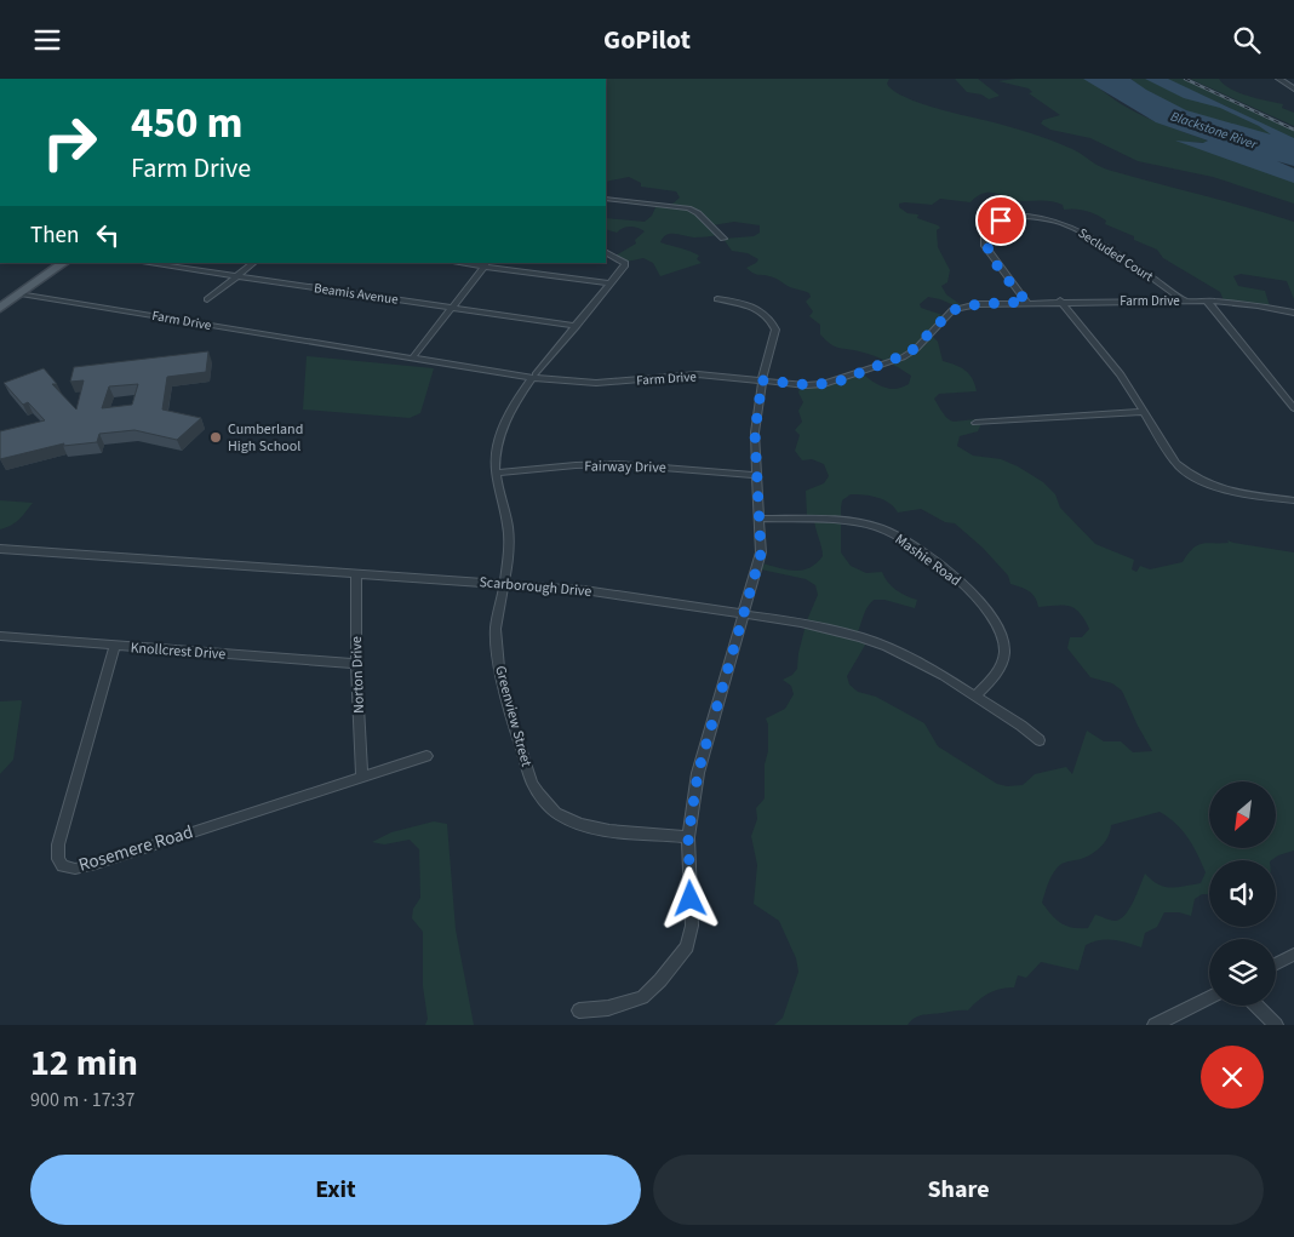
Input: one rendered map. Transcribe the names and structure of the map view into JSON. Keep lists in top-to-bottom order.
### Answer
{
  "streets": {
    "street": [
      "Secluded Court",
      "Beamis Avenue",
      "Farm Drive",
      "Fairway Drive",
      "Mashie Road",
      "Scarborough Drive",
      "Knollcrest Drive",
      "Norton Drive",
      "Greenview Street",
      "Rosemere Road"
    ]
  },
  "crossings": [
    ["Secluded Court", "Farm Drive"],
    ["Beamis Avenue", "Greenview Street"],
    ["Farm Drive", "Greenview Street"],
    ["Fairway Drive", "Greenview Street"],
    ["Mashie Road", "Scarborough Drive"],
    ["Scarborough Drive", "Norton Drive"],
    ["Scarborough Drive", "Greenview Street"],
    ["Knollcrest Drive", "Norton Drive"],
    ["Knollcrest Drive", "Rosemere Road"],
    ["Norton Drive", "Rosemere Road"]
  ],
  "water": ["Blackstone River"],
  "places": ["Cumberland High School"],
  "north": "bottom left",
  "page": {
    "header": "GoPilot",
    "turn": ["450 m", "Farm Drive"],
    "then": "Then",
    "heading": ["12 min", "900 m · 17:37"],
    "buttons": ["Exit", "Share"]
  }
}
